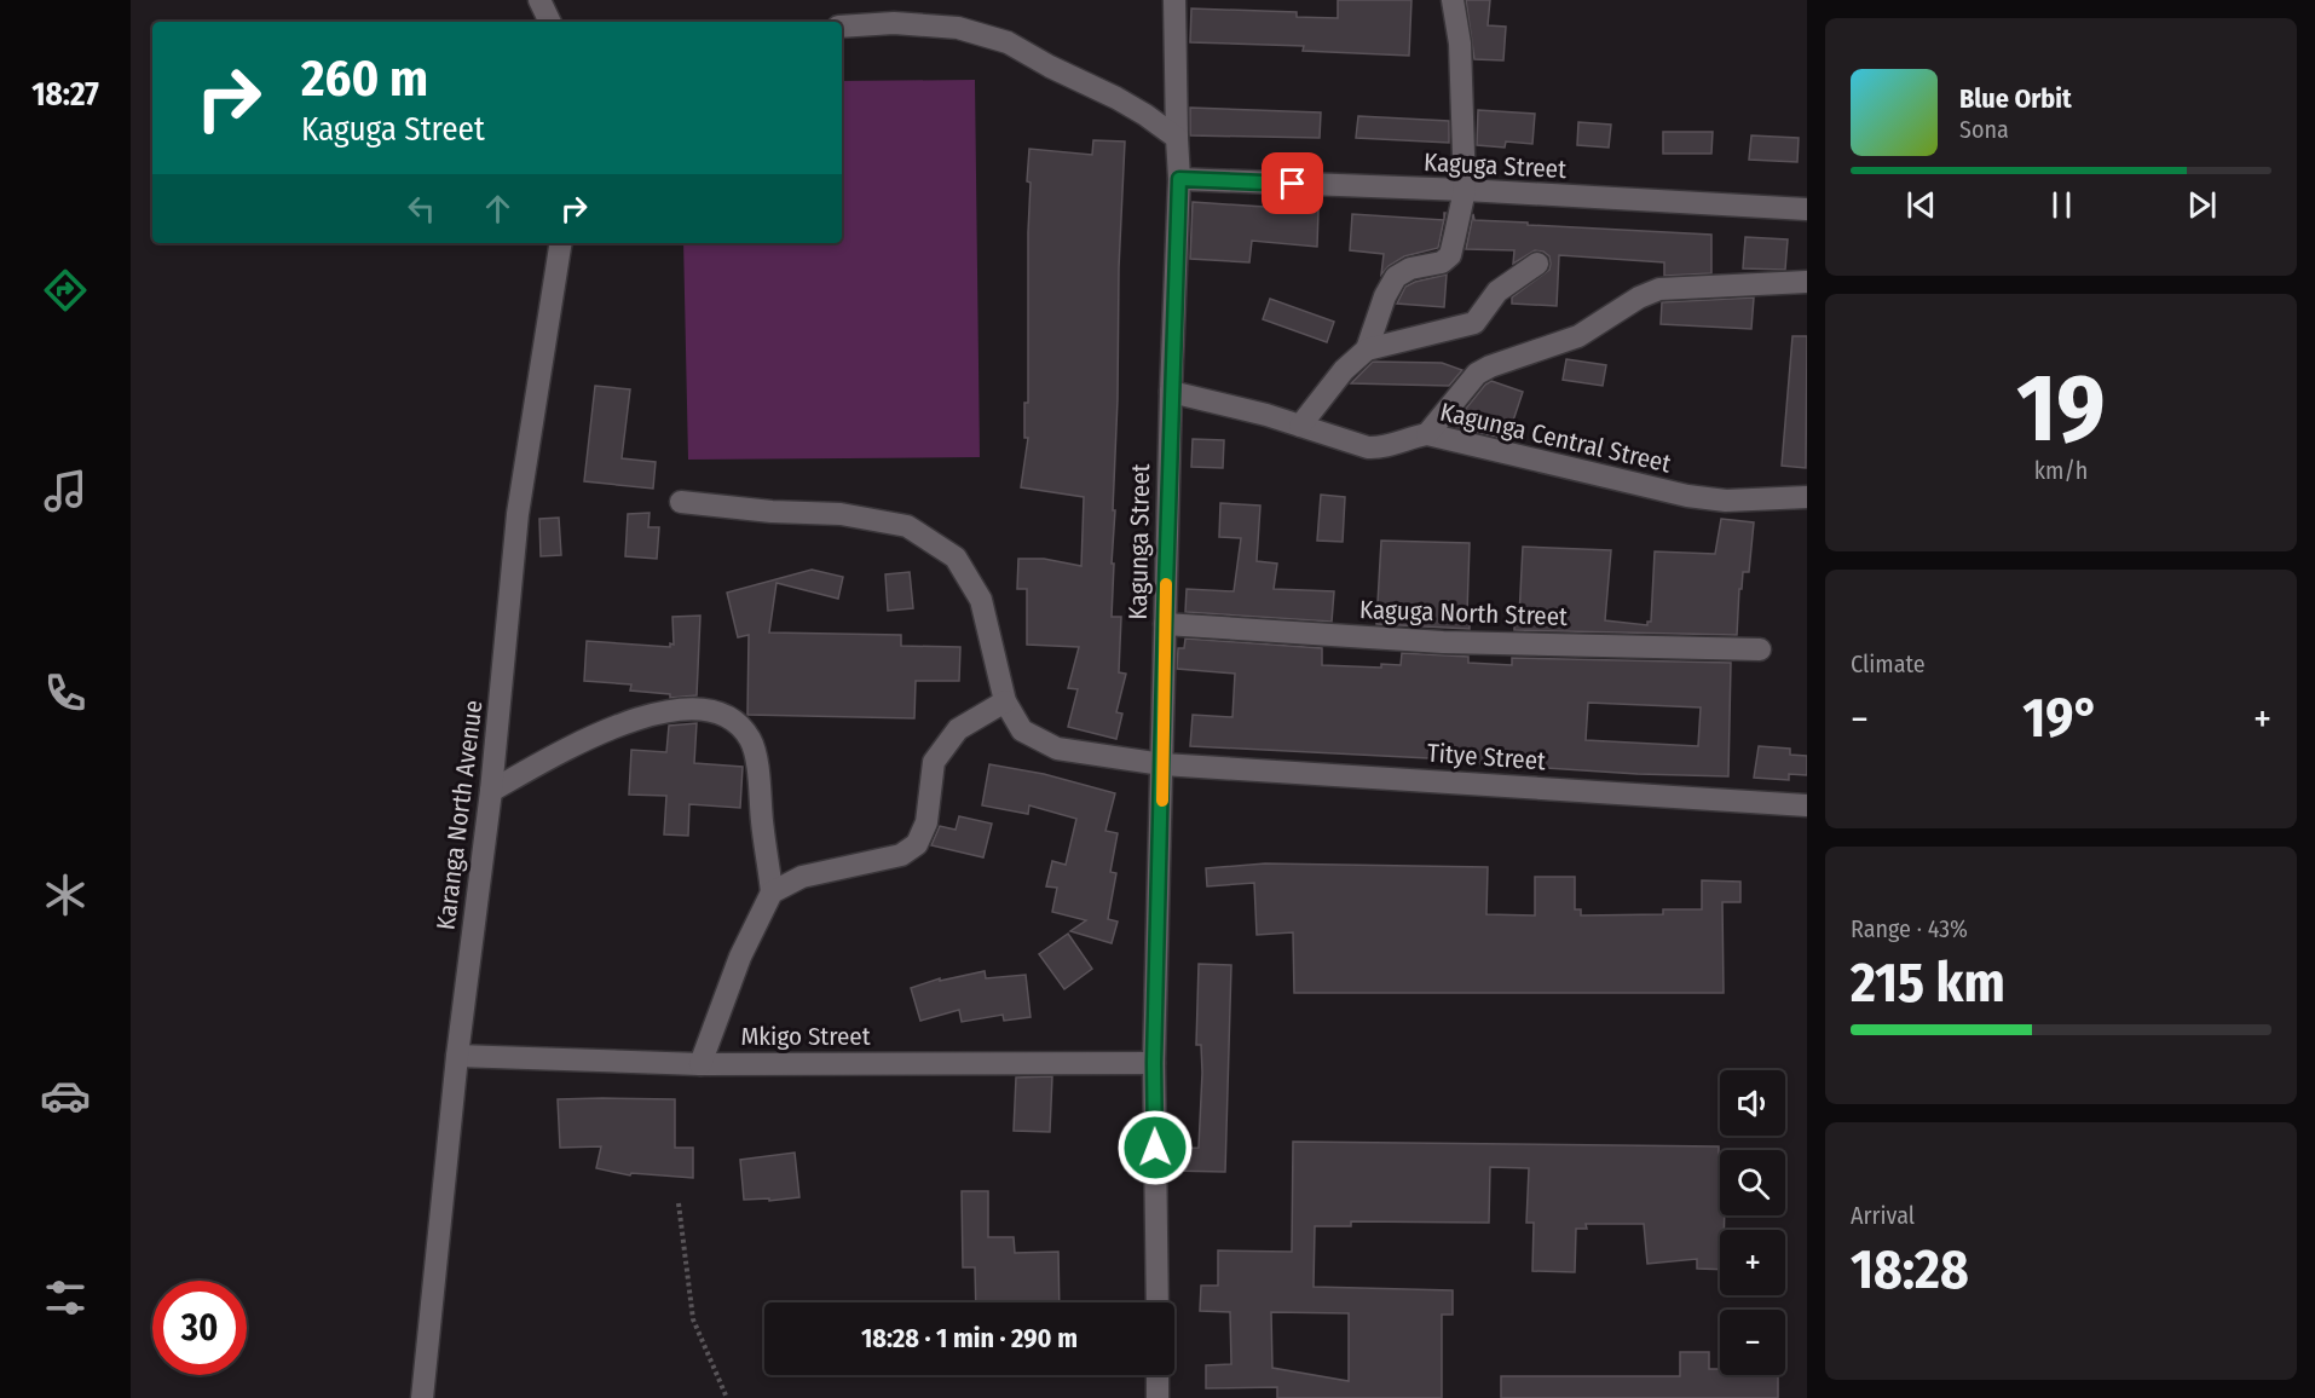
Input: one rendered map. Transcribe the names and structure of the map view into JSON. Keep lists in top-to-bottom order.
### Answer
{
  "streets": {
    "street": [
      "Kaguga Street",
      "Kagunga Central Street",
      "Kagunga Street",
      "Kaguga North Street",
      "Titye Street",
      "Karanga North Avenue",
      "Mkigo Street"
    ]
  },
  "crossings": [
    ["Kaguga Street", "Kagunga Street"],
    ["Kagunga Central Street", "Kagunga Street"],
    ["Kagunga Street", "Kaguga North Street"],
    ["Kagunga Street", "Titye Street"],
    ["Kagunga Street", "Mkigo Street"],
    ["Karanga North Avenue", "Mkigo Street"]
  ],
  "page": {
    "tabs": "18:27",
    "turn": ["260 m", "Kaguga Street"],
    "song": ["Blue Orbit", "Sona"],
    "tile": [
      ["19", "km/h"],
      "Climate",
      ["Range · 43%", "215 km"],
      ["Arrival", "18:28"]
    ],
    "heat": ["−", "19°", "+"],
    "map_buttons": ["+", "−"],
    "limit": "30",
    "trip": "18:28 · 1 min · 290 m"
  }
}
